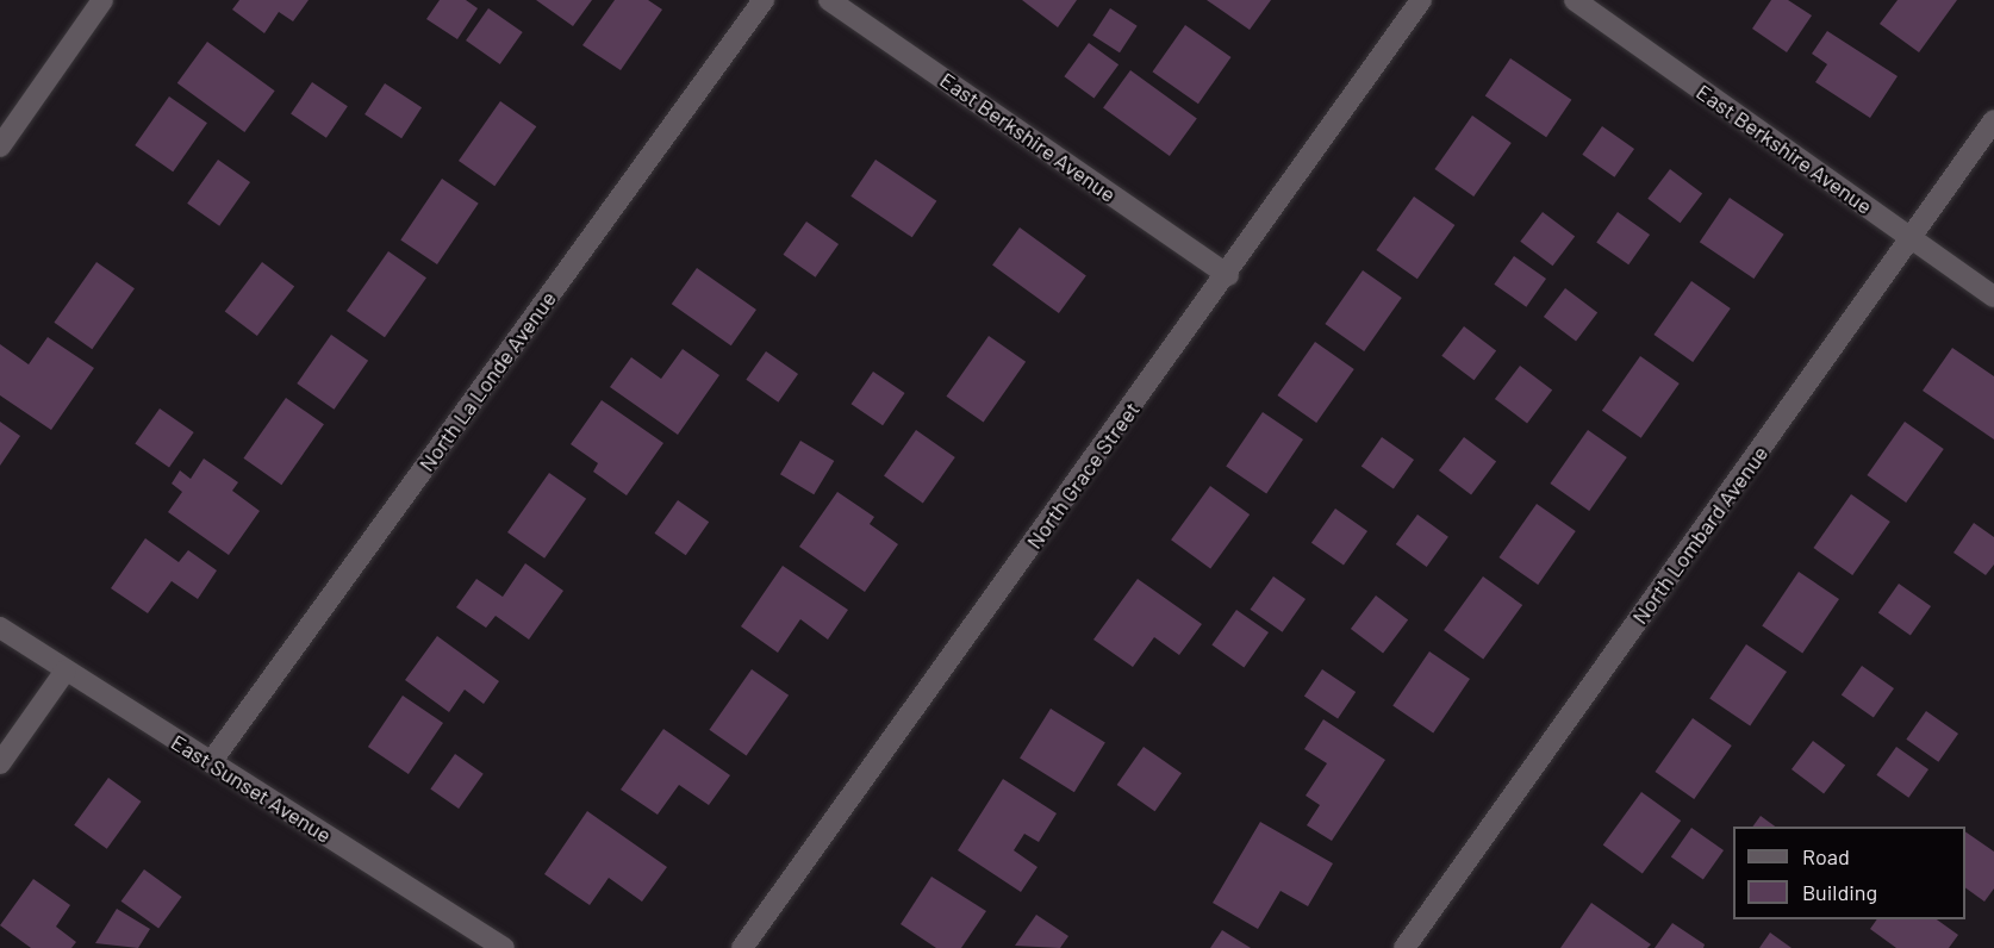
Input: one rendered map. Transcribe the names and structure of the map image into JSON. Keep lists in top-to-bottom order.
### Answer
{
  "streets": {
    "street": [
      "East Berkshire Avenue",
      "North La Londe Avenue",
      "North Grace Street",
      "North Lombard Avenue",
      "East Sunset Avenue"
    ]
  },
  "crossings": [
    ["East Berkshire Avenue", "North Grace Street"],
    ["East Berkshire Avenue", "North Lombard Avenue"],
    ["North La Londe Avenue", "East Sunset Avenue"]
  ],
  "legend": ["Road", "Building"]
}
